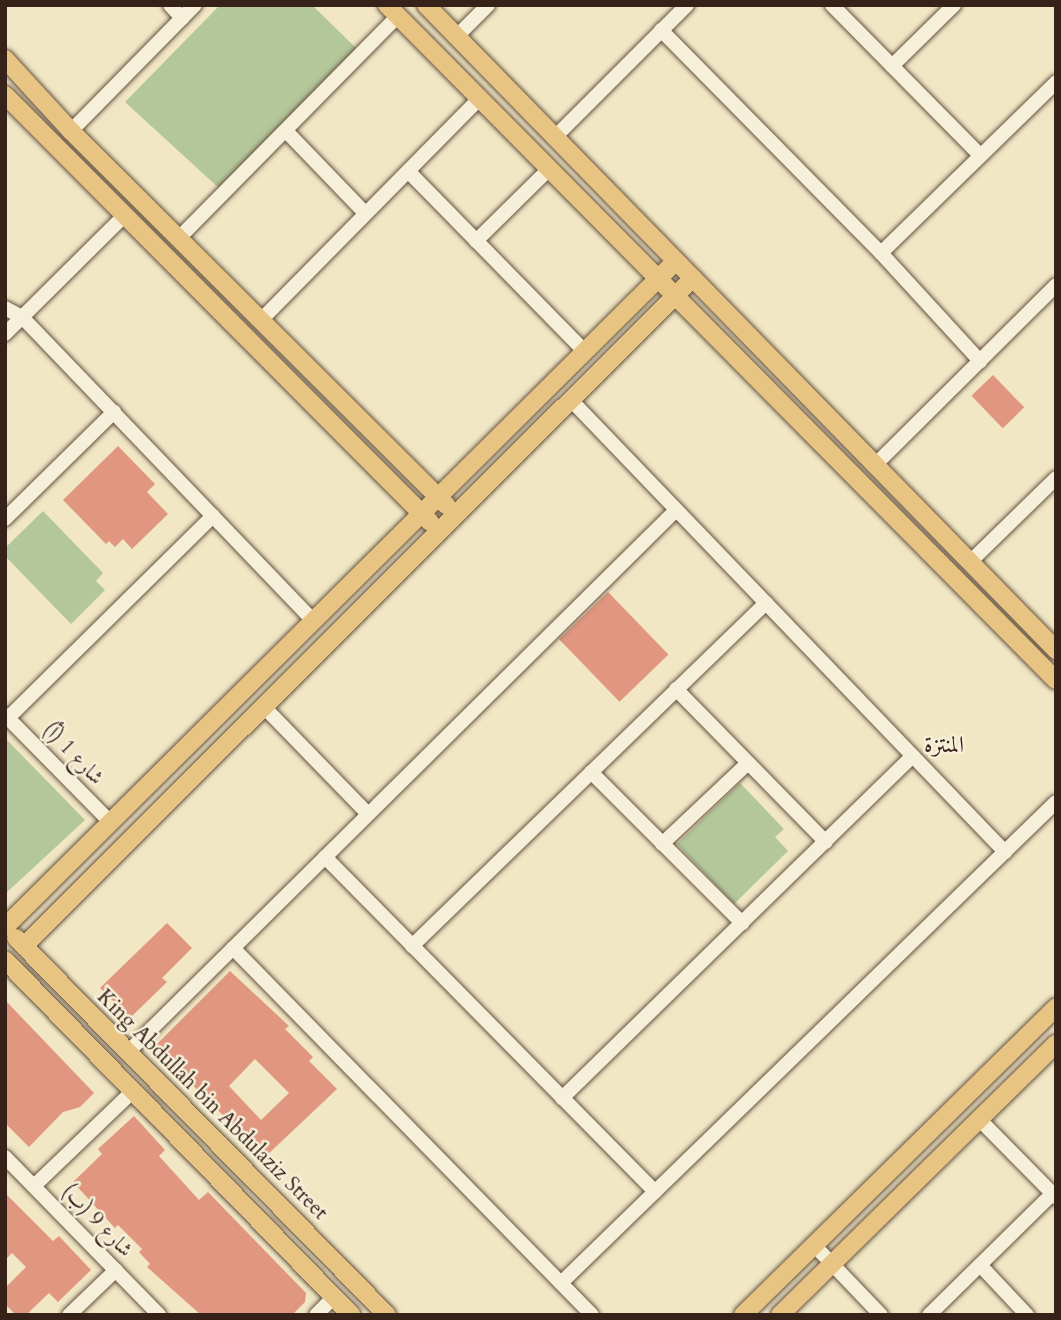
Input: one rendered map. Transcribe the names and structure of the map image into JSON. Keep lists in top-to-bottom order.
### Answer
{
  "streets": {
    "main road": ["King Abdullah bin Abdulaziz Street"],
    "street": ["شارع 1 (أ)", "شارع 9 (ب)"]
  },
  "districts": ["المنتزة"]
}
